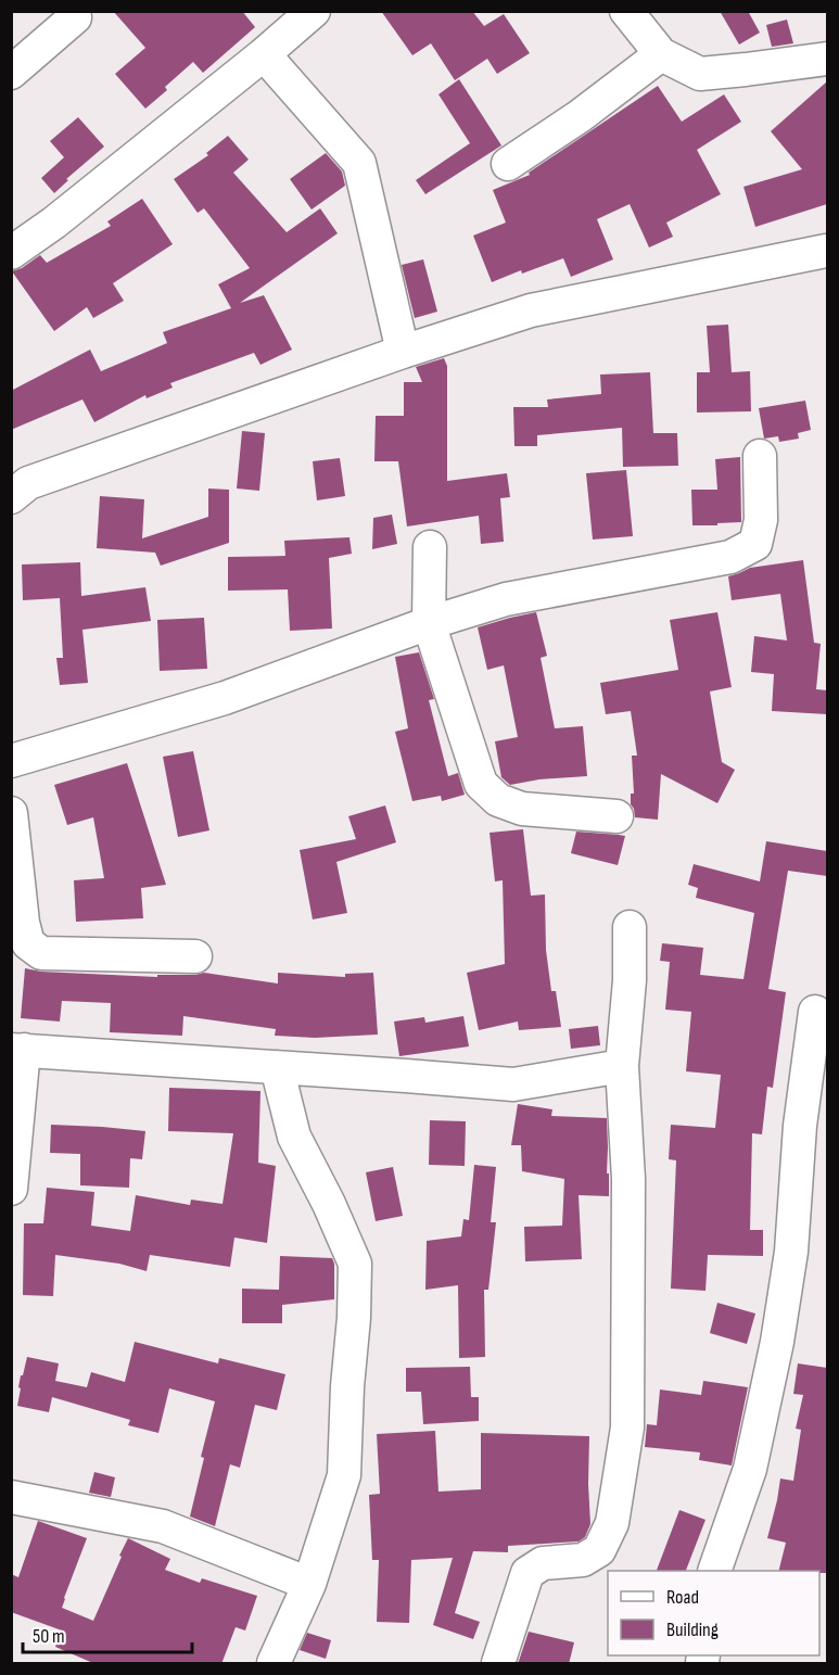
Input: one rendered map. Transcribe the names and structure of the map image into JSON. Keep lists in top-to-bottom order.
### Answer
{
  "legend": ["Road", "Building"],
  "scale_bar": "50 m"
}
